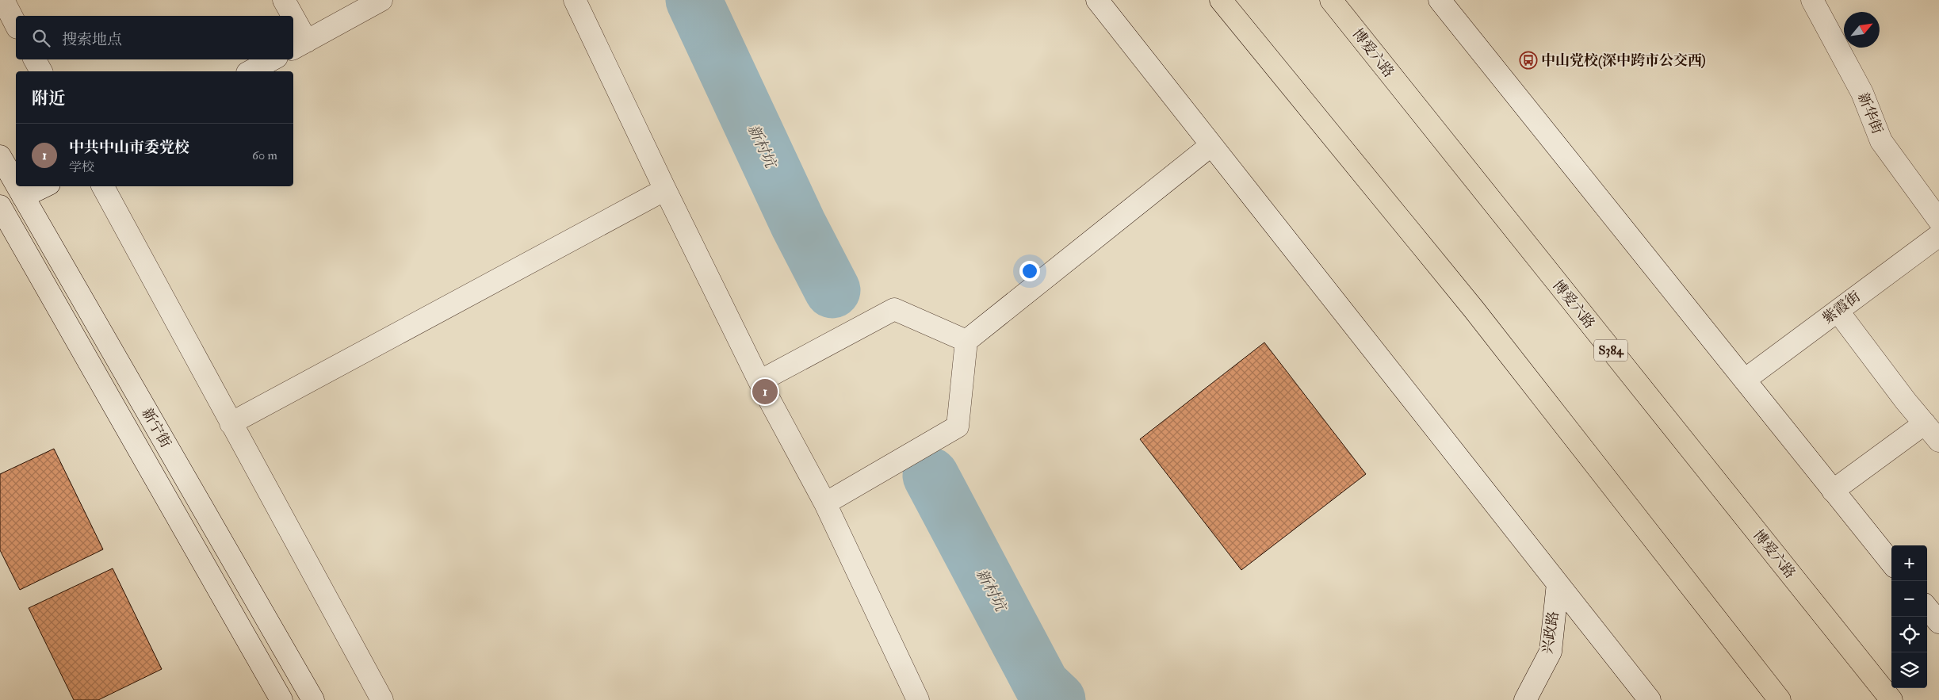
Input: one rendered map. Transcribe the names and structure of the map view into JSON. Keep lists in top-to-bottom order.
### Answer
{
  "streets": {
    "highway": ["博爱六路", "S384"],
    "street": [
      "新华街",
      "紫霞街",
      "新宁街",
      "兴政路"
    ]
  },
  "water": ["新村坑"],
  "places": {
    "bus stop": ["中山党校(深中跨市公交西)"]
  },
  "north": "top right",
  "page": {
    "search": "搜索地点",
    "heading": "附近",
    "list": [
      {
        "mark": "1",
        "name": "中共中山市委党校",
        "note": "学校",
        "value": "60 m"
      }
    ],
    "pins": "1",
    "map_buttons": ["+", "−"]
  }
}
